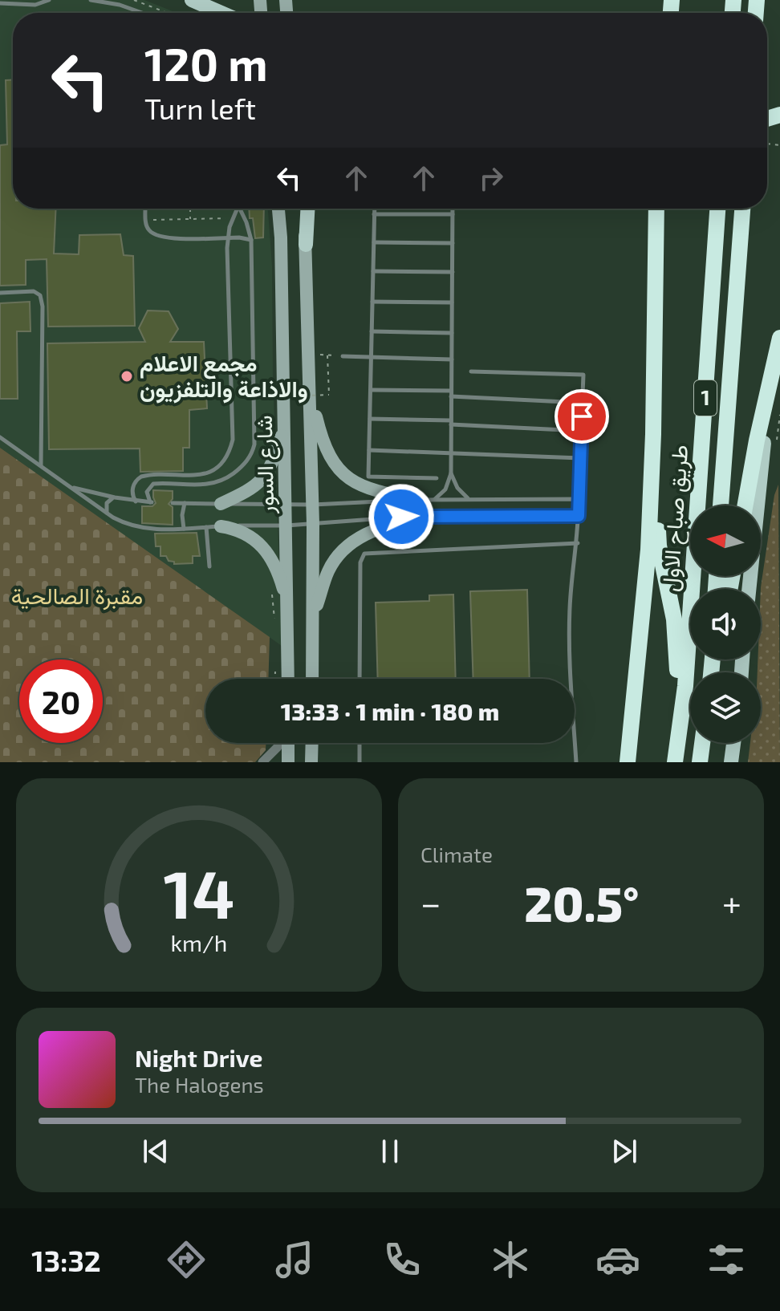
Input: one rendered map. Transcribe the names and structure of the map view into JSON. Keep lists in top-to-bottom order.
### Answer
{
  "streets": {
    "highway": ["1", "طريق صباح الاول"],
    "main road": ["شارع السور"]
  },
  "parks": ["مقبرة الصالحية"],
  "places": ["مجمع الاعلام والاذاعة والتلفزيون"],
  "north": "left",
  "page": {
    "turn": ["120 m", "Turn left"],
    "limit": "20",
    "trip": "13:33 · 1 min · 180 m",
    "tile": "Climate",
    "heat": ["−", "20.5°", "+"],
    "song": ["Night Drive", "The Halogens"],
    "tabs": "13:32",
    "gauge": ["14", "km/h"]
  }
}
